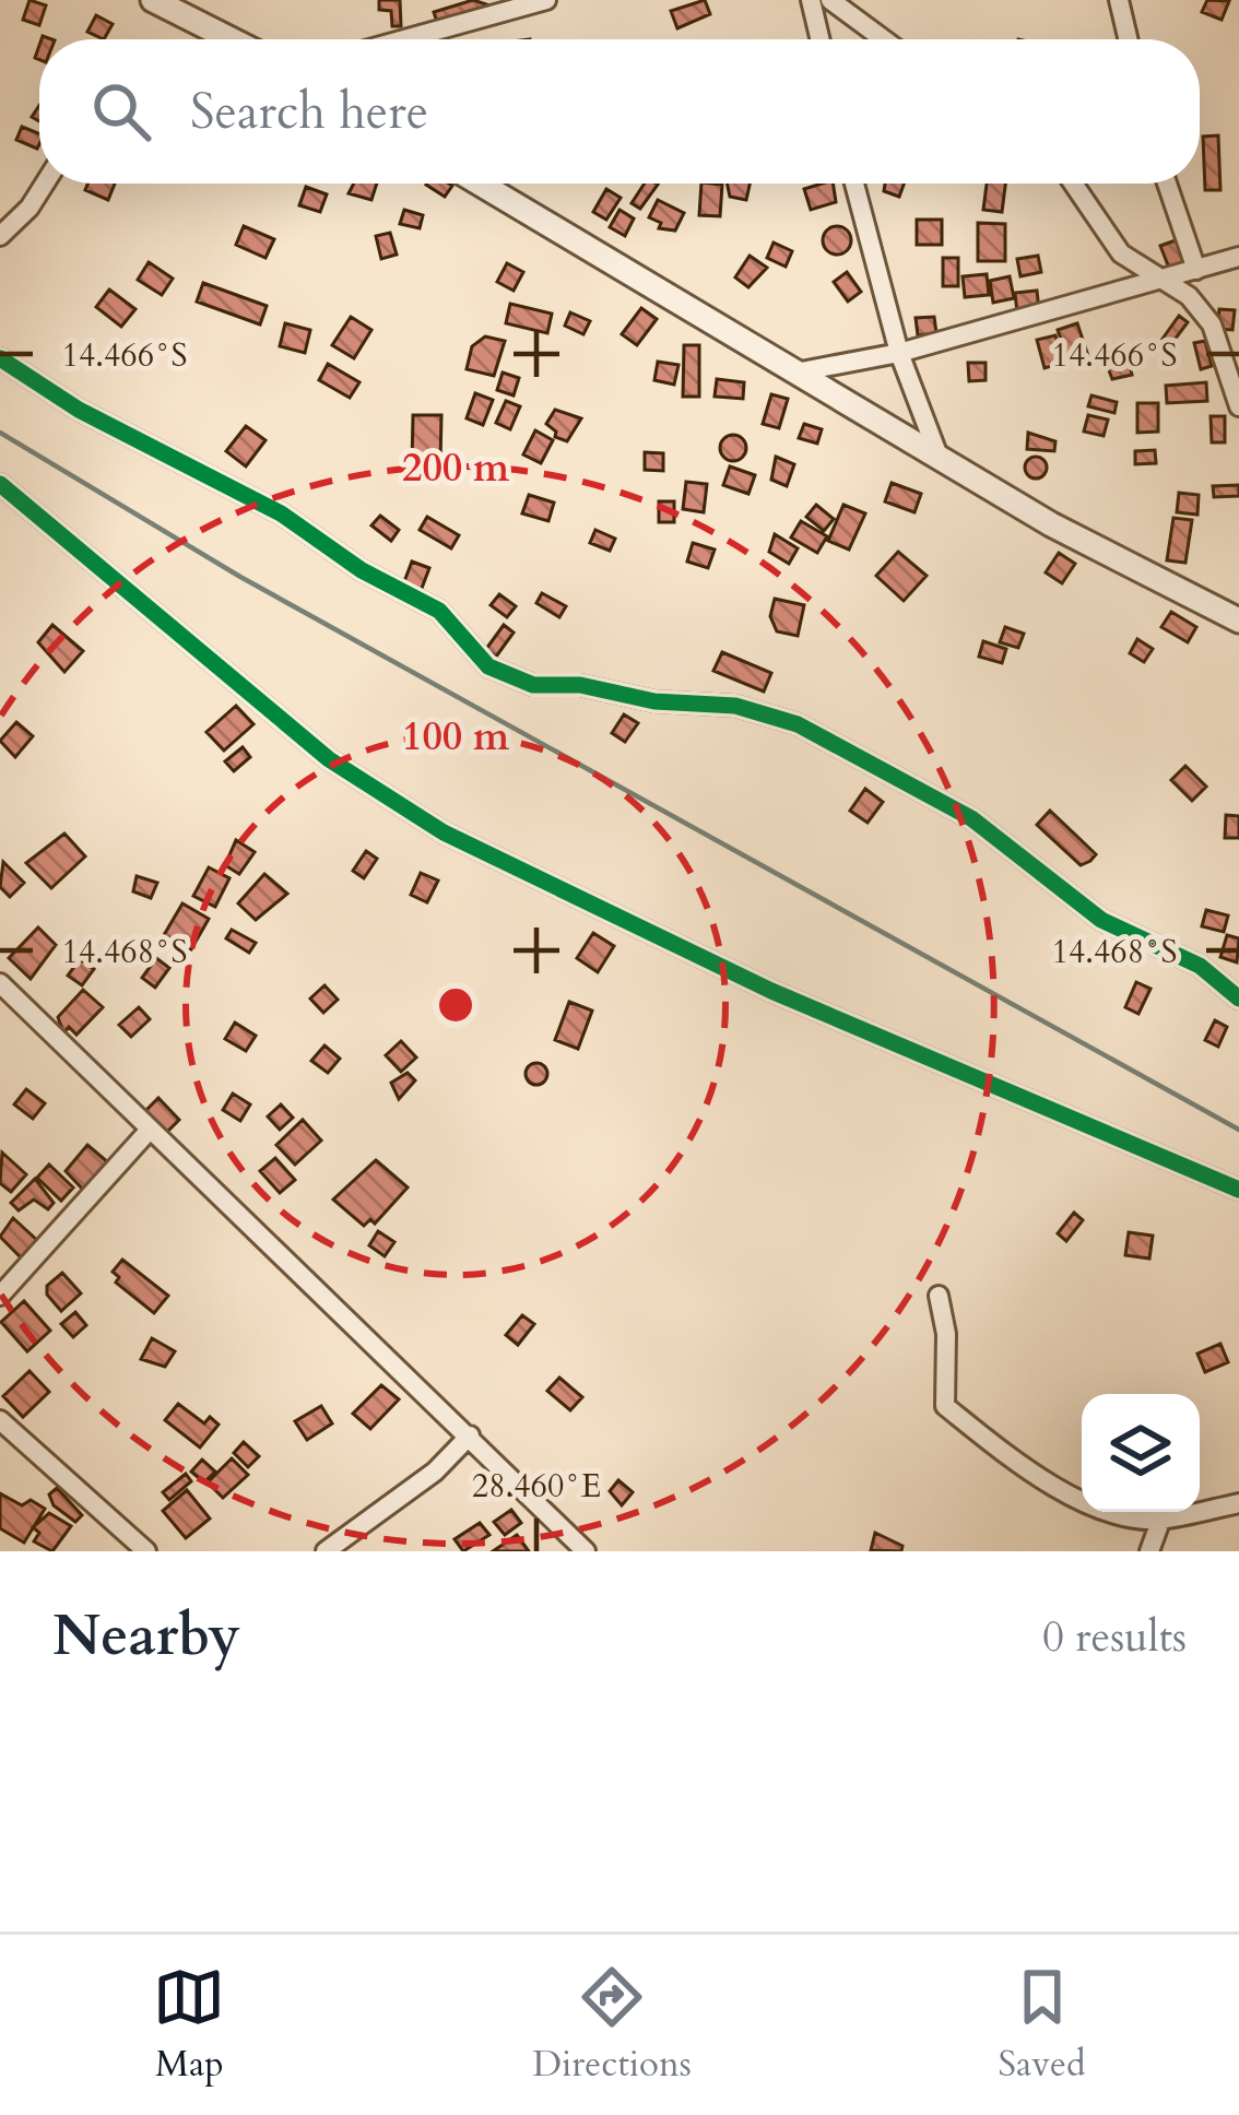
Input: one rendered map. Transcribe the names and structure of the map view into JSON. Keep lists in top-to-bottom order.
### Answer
{
  "page": {
    "search": "Search here",
    "heading": ["Nearby", "0 results"],
    "nav": ["Map", "Directions", "Saved"]
  },
  "coordinates": ["14.466°S", "14.468°S", "28.460°E"],
  "rings": ["200 m", "100 m"]
}
